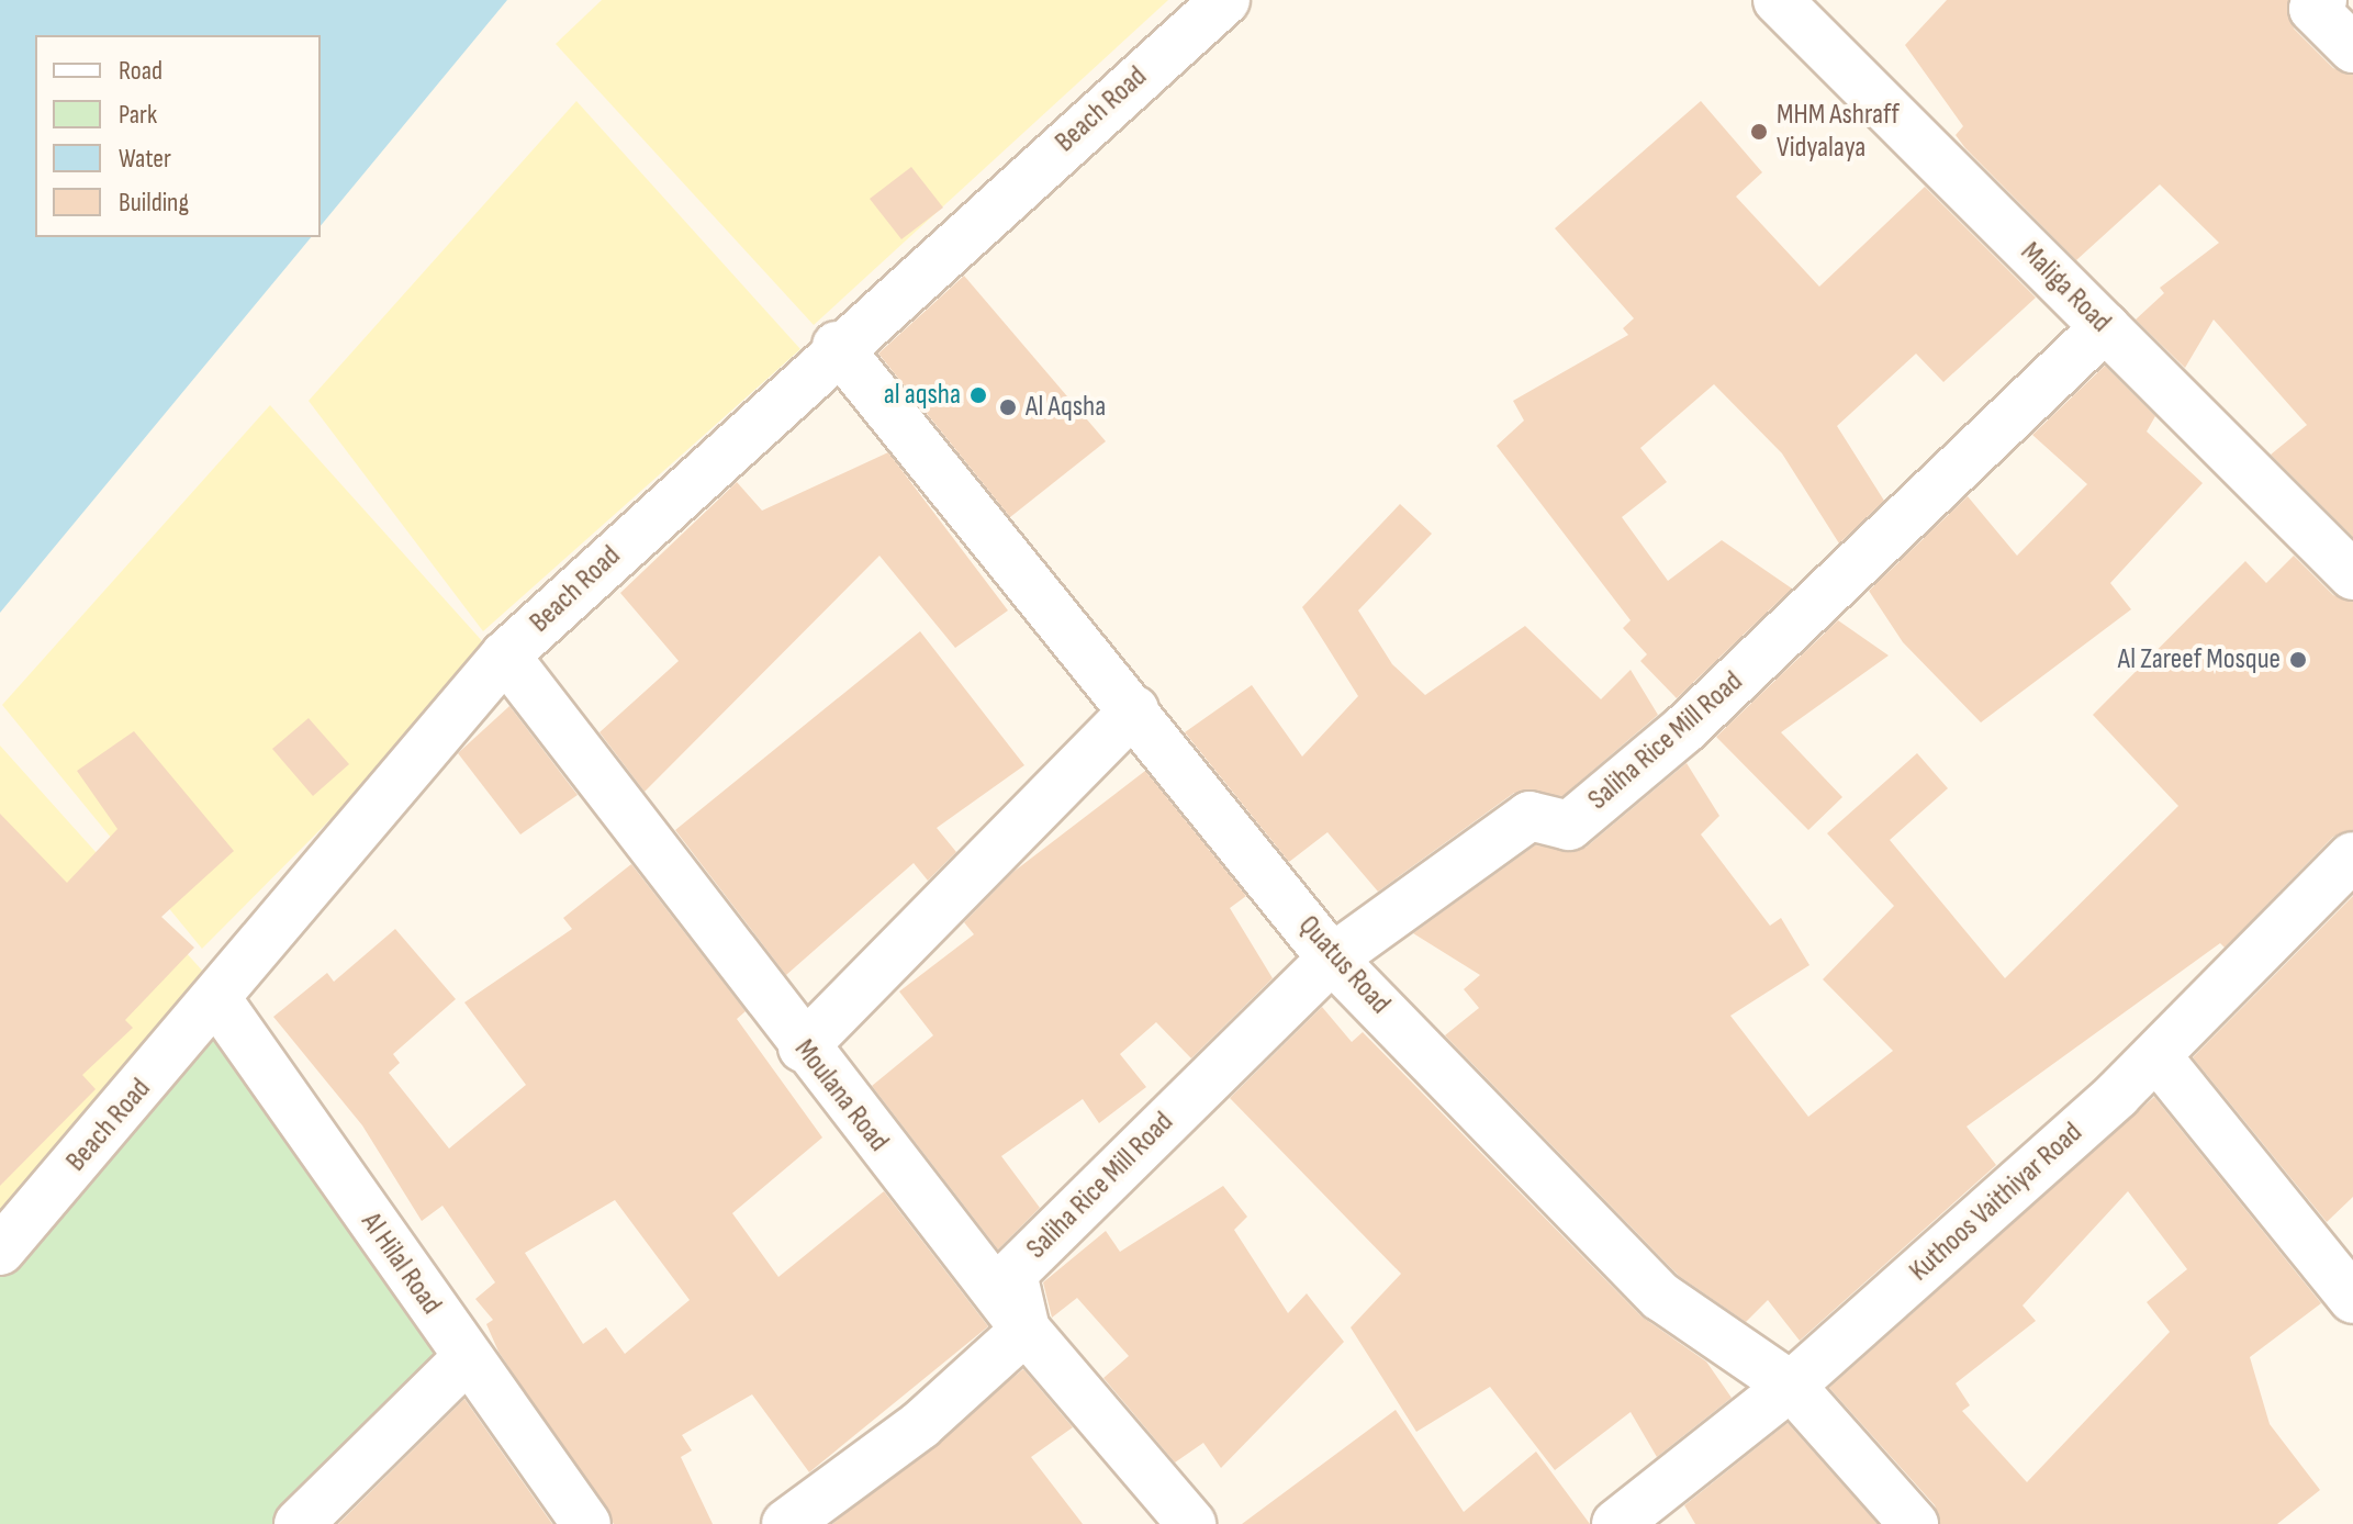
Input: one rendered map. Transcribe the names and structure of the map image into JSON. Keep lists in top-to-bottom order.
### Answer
{
  "streets": {
    "street": [
      "Beach Road",
      "Maliga Road",
      "Saliha Rice Mill Road",
      "Quatus Road",
      "Moulana Road",
      "Kuthoos Vaithiyar Road",
      "Al Hilal Road"
    ]
  },
  "crossings": [
    ["Beach Road", "Quatus Road"],
    ["Beach Road", "Moulana Road"],
    ["Beach Road", "Al Hilal Road"],
    ["Maliga Road", "Saliha Rice Mill Road"],
    ["Saliha Rice Mill Road", "Quatus Road"],
    ["Saliha Rice Mill Road", "Moulana Road"],
    ["Quatus Road", "Kuthoos Vaithiyar Road"]
  ],
  "places": [
    "MHM Ashraff Vidyalaya",
    "al aqsha",
    "Al Aqsha",
    "Al Zareef Mosque"
  ],
  "legend": [
    "Road",
    "Park",
    "Water",
    "Building"
  ]
}
